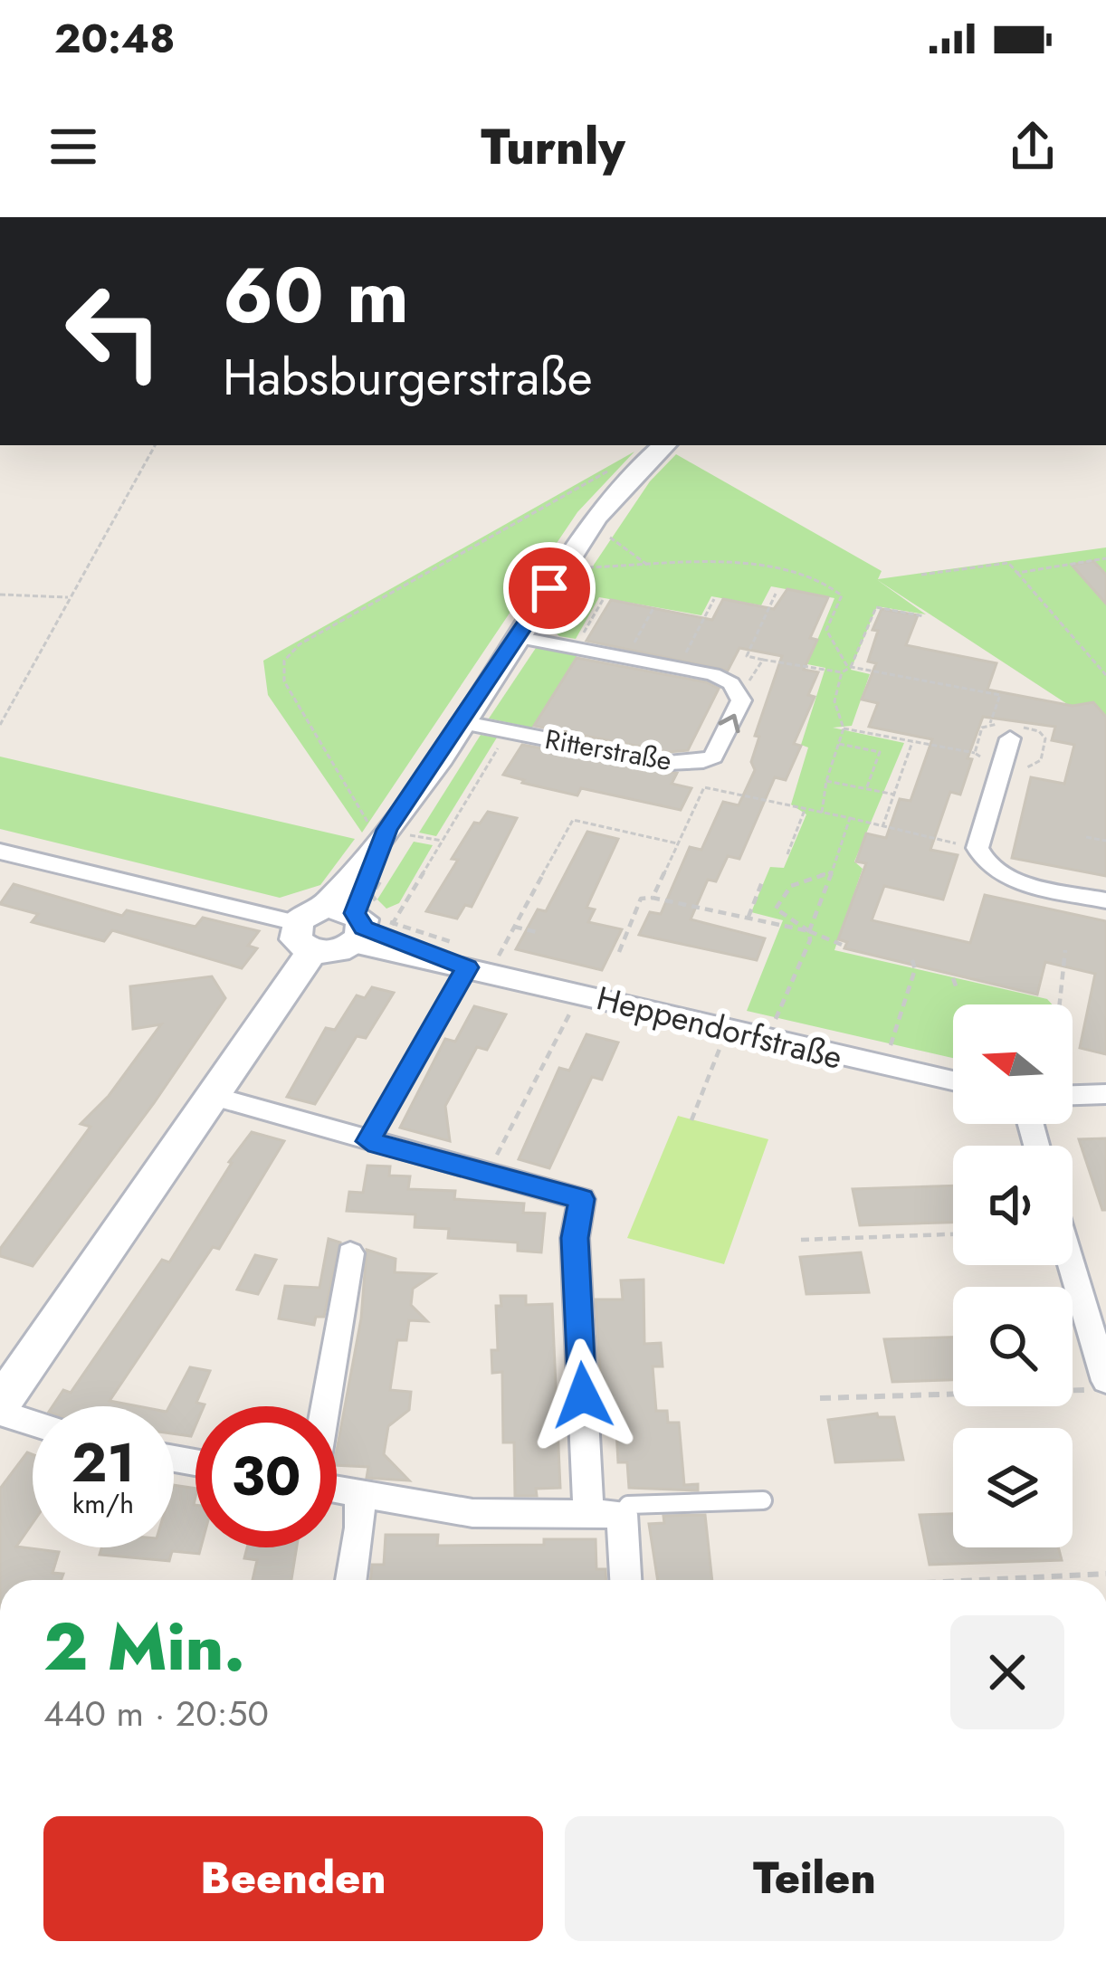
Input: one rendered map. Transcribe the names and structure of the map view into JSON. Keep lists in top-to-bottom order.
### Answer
{
  "streets": {
    "street": ["Ritterstraße", "Heppendorfstraße"]
  },
  "north": "left",
  "page": {
    "status": "20:48",
    "header": "Turnly",
    "turn": ["60 m", "Habsburgerstraße"],
    "speed": "21 km/h",
    "limit": "30",
    "heading": ["2 Min.", "440 m · 20:50"],
    "buttons": ["Beenden", "Teilen"]
  }
}
